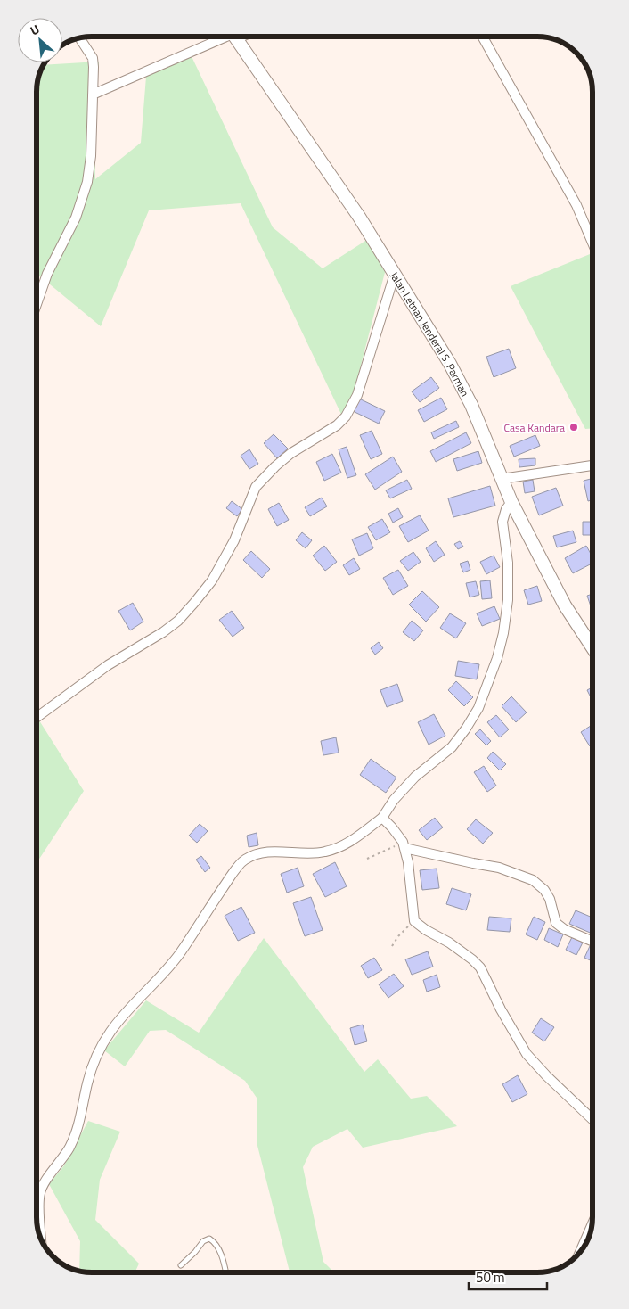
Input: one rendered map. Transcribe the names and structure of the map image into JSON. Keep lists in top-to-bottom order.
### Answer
{
  "streets": {
    "street": ["Jalan Letnan Jenderal S. Parman"]
  },
  "places": ["Casa Kandara"],
  "scale_bar": "50 m",
  "north": "top left"
}
